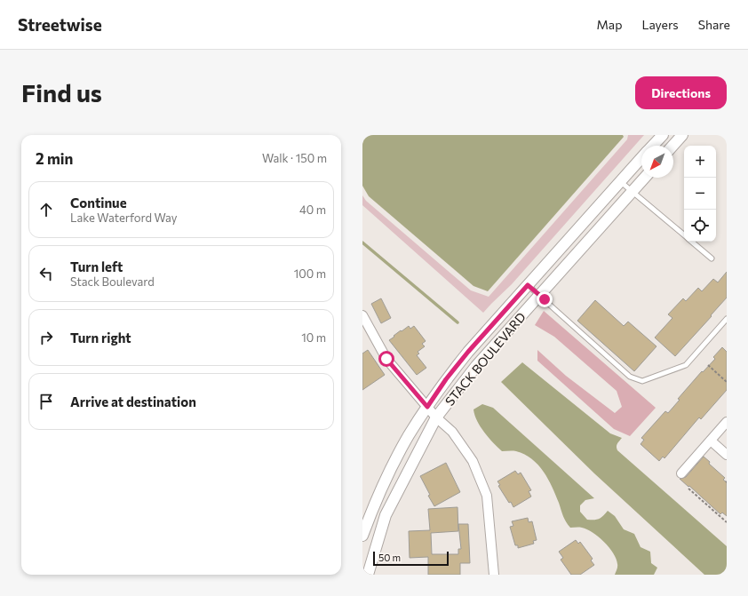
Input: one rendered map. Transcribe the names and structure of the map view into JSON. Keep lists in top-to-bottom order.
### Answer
{
  "streets": {
    "street": ["STACK BOULEVARD"]
  },
  "scale_bar": "50 m",
  "north": "bottom left",
  "page": {
    "header": "Streetwise",
    "nav": ["Map", "Layers", "Share"],
    "buttons": "Directions",
    "title": "Find us",
    "heading": ["2 min", "Walk · 150 m"],
    "map_buttons": ["+", "−"],
    "list": [
      ["Continue", "Lake Waterford Way", "40 m"],
      ["Turn left", "Stack Boulevard", "100 m"],
      ["Turn right", "10 m"],
      "Arrive at destination"
    ],
    "scale": "50 m"
  }
}
